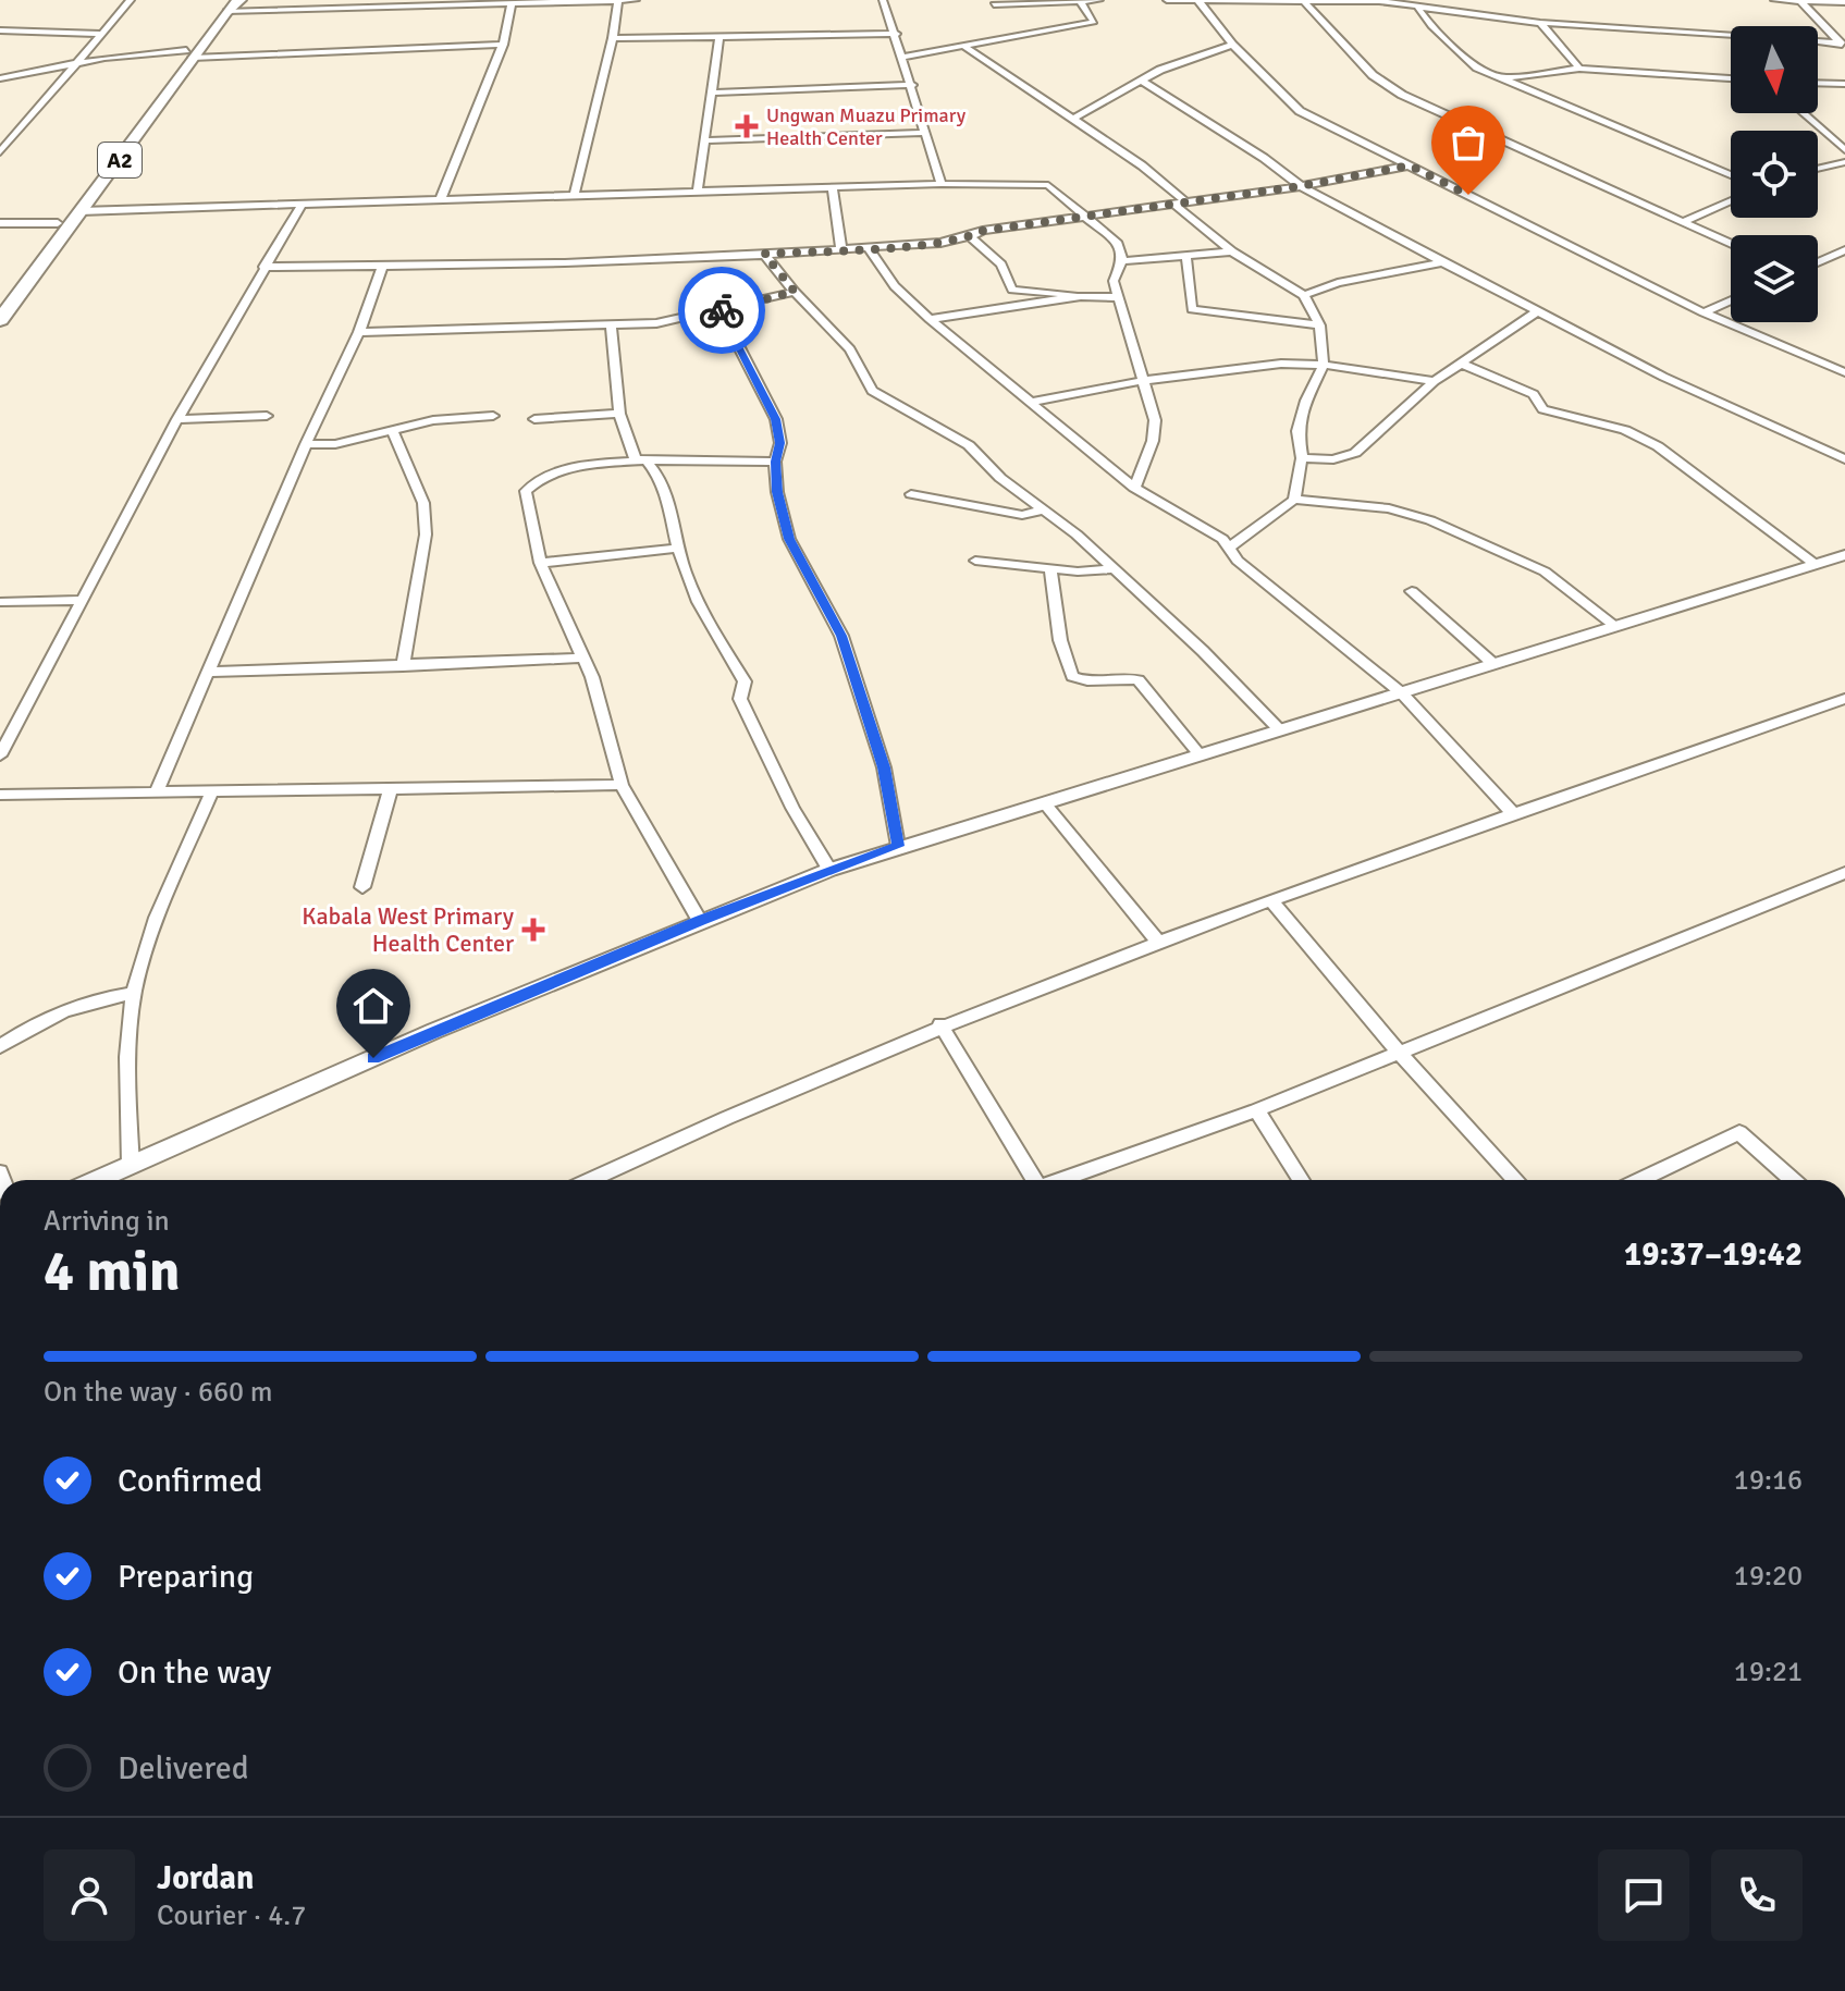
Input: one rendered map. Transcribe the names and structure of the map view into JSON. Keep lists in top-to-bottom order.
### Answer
{
  "streets": {
    "highway": ["A2"]
  },
  "places": {
    "health": ["Ungwan Muazu Primary Health Center", "Kabala West Primary Health Center"]
  },
  "north": "bottom",
  "page": {
    "heading": ["4 min", "Arriving in", "19:37–19:42"],
    "panel": ["Jordan", "Courier · 4.7"],
    "bar": "On the way · 660 m",
    "list": [
      ["Confirmed", "19:16"],
      ["Preparing", "19:20"],
      ["On the way", "19:21"],
      "Delivered"
    ]
  }
}
